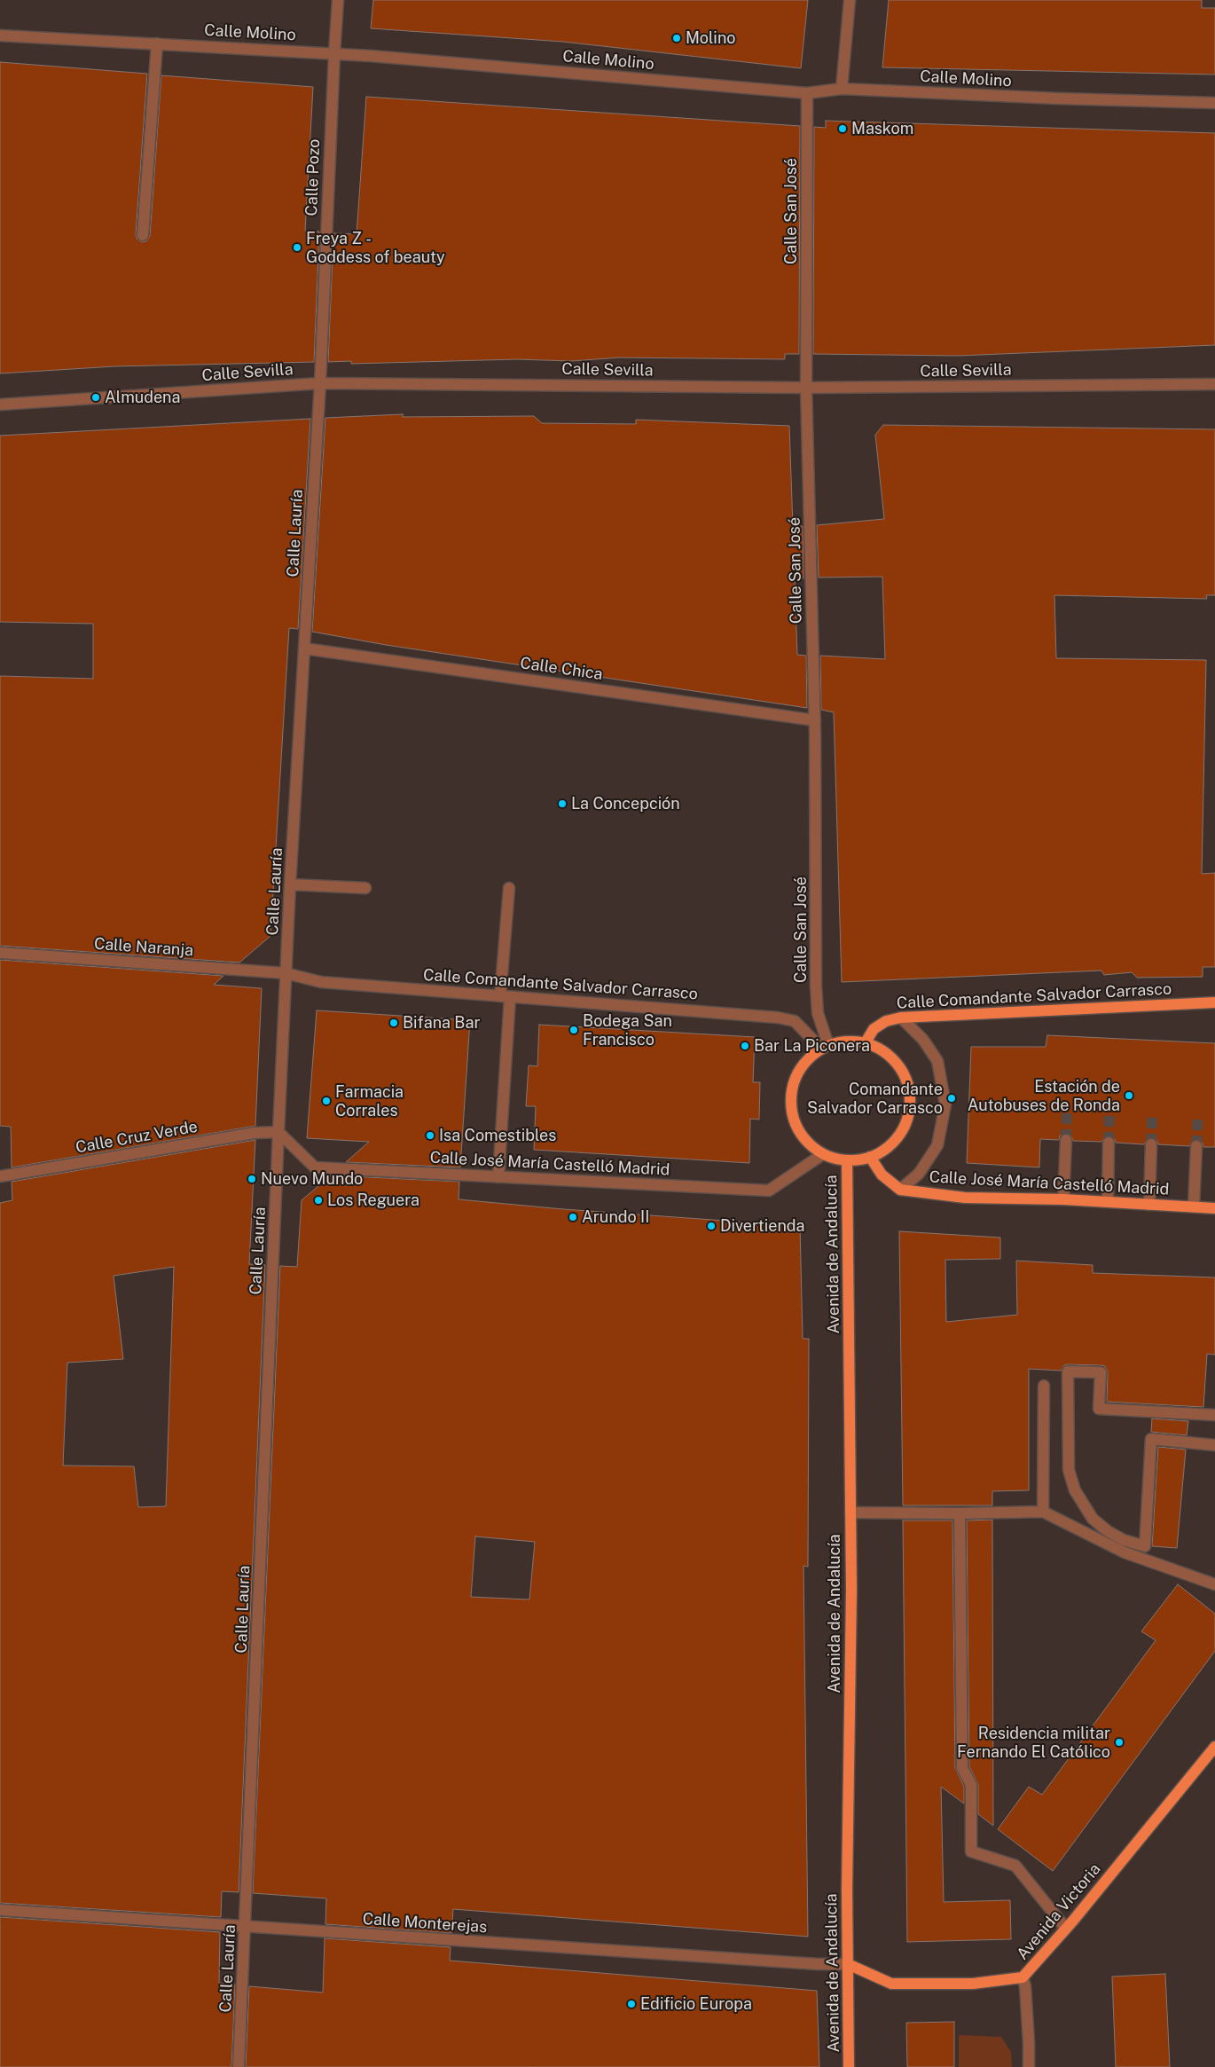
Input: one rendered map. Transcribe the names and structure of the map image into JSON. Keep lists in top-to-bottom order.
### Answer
{
  "streets": {
    "main road": [
      "Calle Comandante Salvador Carrasco",
      "Calle José María Castelló Madrid",
      "Avenida de Andalucía",
      "Avenida Victoria"
    ],
    "street": [
      "Calle Molino",
      "Calle Pozo",
      "Calle San José",
      "Calle Sevilla",
      "Calle Lauría",
      "Calle Chica",
      "Calle Naranja",
      "Calle Cruz Verde",
      "Calle Monterejas"
    ]
  },
  "crossings": [
    ["Calle Molino", "Calle Pozo"],
    ["Calle Molino", "Calle San José"],
    ["Calle Pozo", "Calle Sevilla"],
    ["Calle Pozo", "Calle Lauría"],
    ["Calle San José", "Calle Sevilla"],
    ["Calle San José", "Calle Chica"],
    ["Calle San José", "Calle Comandante Salvador Carrasco"],
    ["Calle San José", "Calle José María Castelló Madrid"],
    ["Calle San José", "Avenida de Andalucía"],
    ["Calle Sevilla", "Calle Lauría"],
    ["Calle Lauría", "Calle Chica"],
    ["Calle Lauría", "Calle Naranja"],
    ["Calle Lauría", "Calle Comandante Salvador Carrasco"],
    ["Calle Lauría", "Calle Cruz Verde"],
    ["Calle Lauría", "Calle José María Castelló Madrid"],
    ["Calle Lauría", "Calle Monterejas"],
    ["Calle Naranja", "Calle Comandante Salvador Carrasco"],
    ["Calle Comandante Salvador Carrasco", "Calle José María Castelló Madrid"],
    ["Calle Comandante Salvador Carrasco", "Avenida de Andalucía"],
    ["Calle Cruz Verde", "Calle José María Castelló Madrid"],
    ["Calle José María Castelló Madrid", "Avenida de Andalucía"],
    ["Avenida de Andalucía", "Avenida Victoria"],
    ["Avenida de Andalucía", "Calle Monterejas"],
    ["Avenida Victoria", "Calle Monterejas"]
  ],
  "places": [
    "Molino",
    "Maskom",
    "Freya Z - Goddess of beauty",
    "Almudena",
    "La Concepción",
    "Bifana Bar",
    "Bodega San Francisco",
    "Bar La Piconera",
    "Estación de Autobuses de Ronda",
    "Comandante Salvador Carrasco",
    "Farmacia Corrales",
    "Isa Comestibles",
    "Nuevo Mundo",
    "Los Reguera",
    "Arundo II",
    "Divertienda",
    "Residencia militar Fernando El Católico",
    "Edificio Europa"
  ]
}
